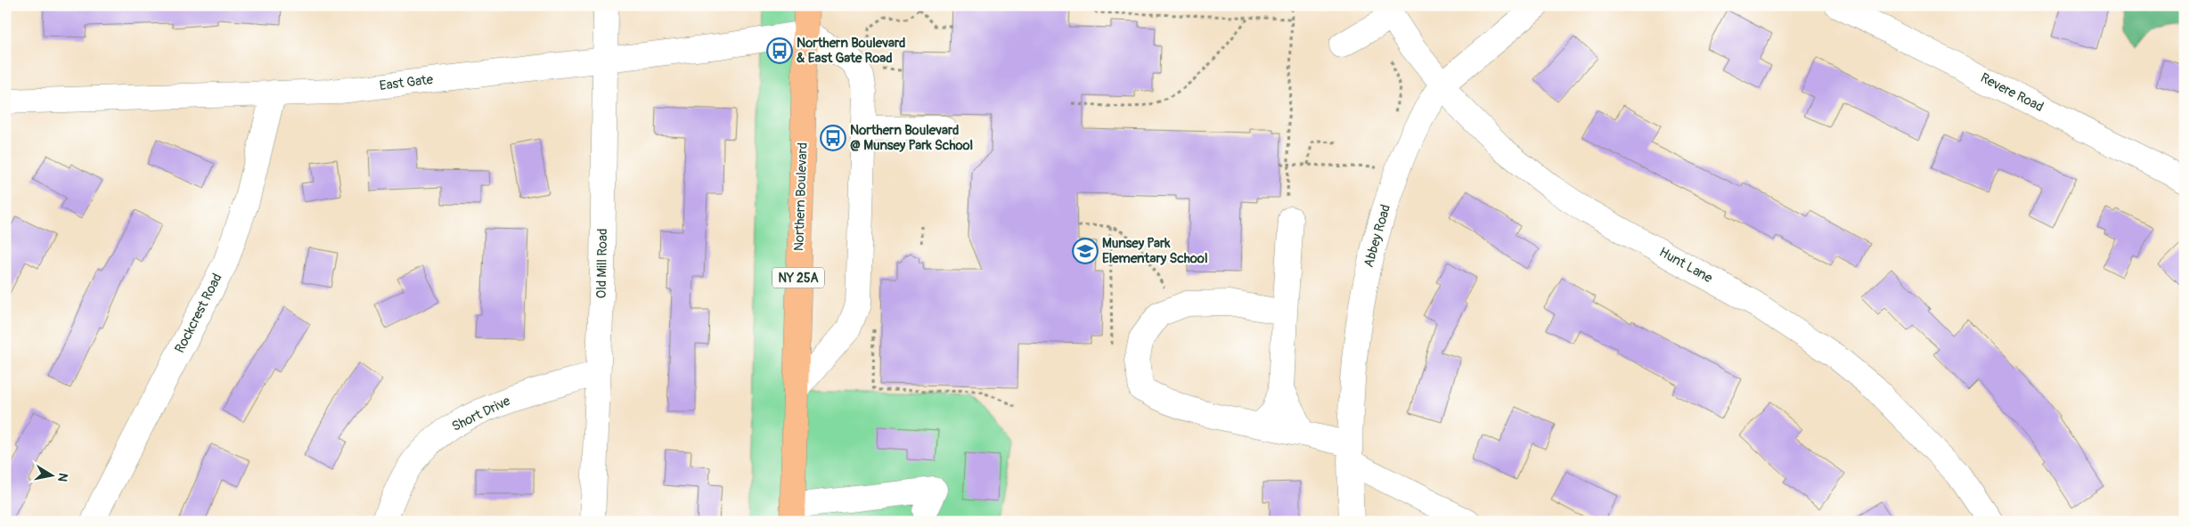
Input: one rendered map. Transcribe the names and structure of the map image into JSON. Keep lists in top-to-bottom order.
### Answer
{
  "streets": {
    "main road": ["Northern Boulevard", "NY 25A"],
    "street": [
      "East Gate",
      "Revere Road",
      "Abbey Road",
      "Old Mill Road",
      "Hunt Lane",
      "Rockcrest Road",
      "Short Drive"
    ]
  },
  "crossings": [
    ["East Gate", "Northern Boulevard"],
    ["East Gate", "Old Mill Road"],
    ["East Gate", "Rockcrest Road"],
    ["Abbey Road", "Hunt Lane"],
    ["Old Mill Road", "Short Drive"]
  ],
  "places": {
    "bus stop": ["Northern Boulevard & East Gate Road", "Northern Boulevard @ Munsey Park School"],
    "school or university": ["Munsey Park Elementary School"]
  },
  "north": "right"
}
